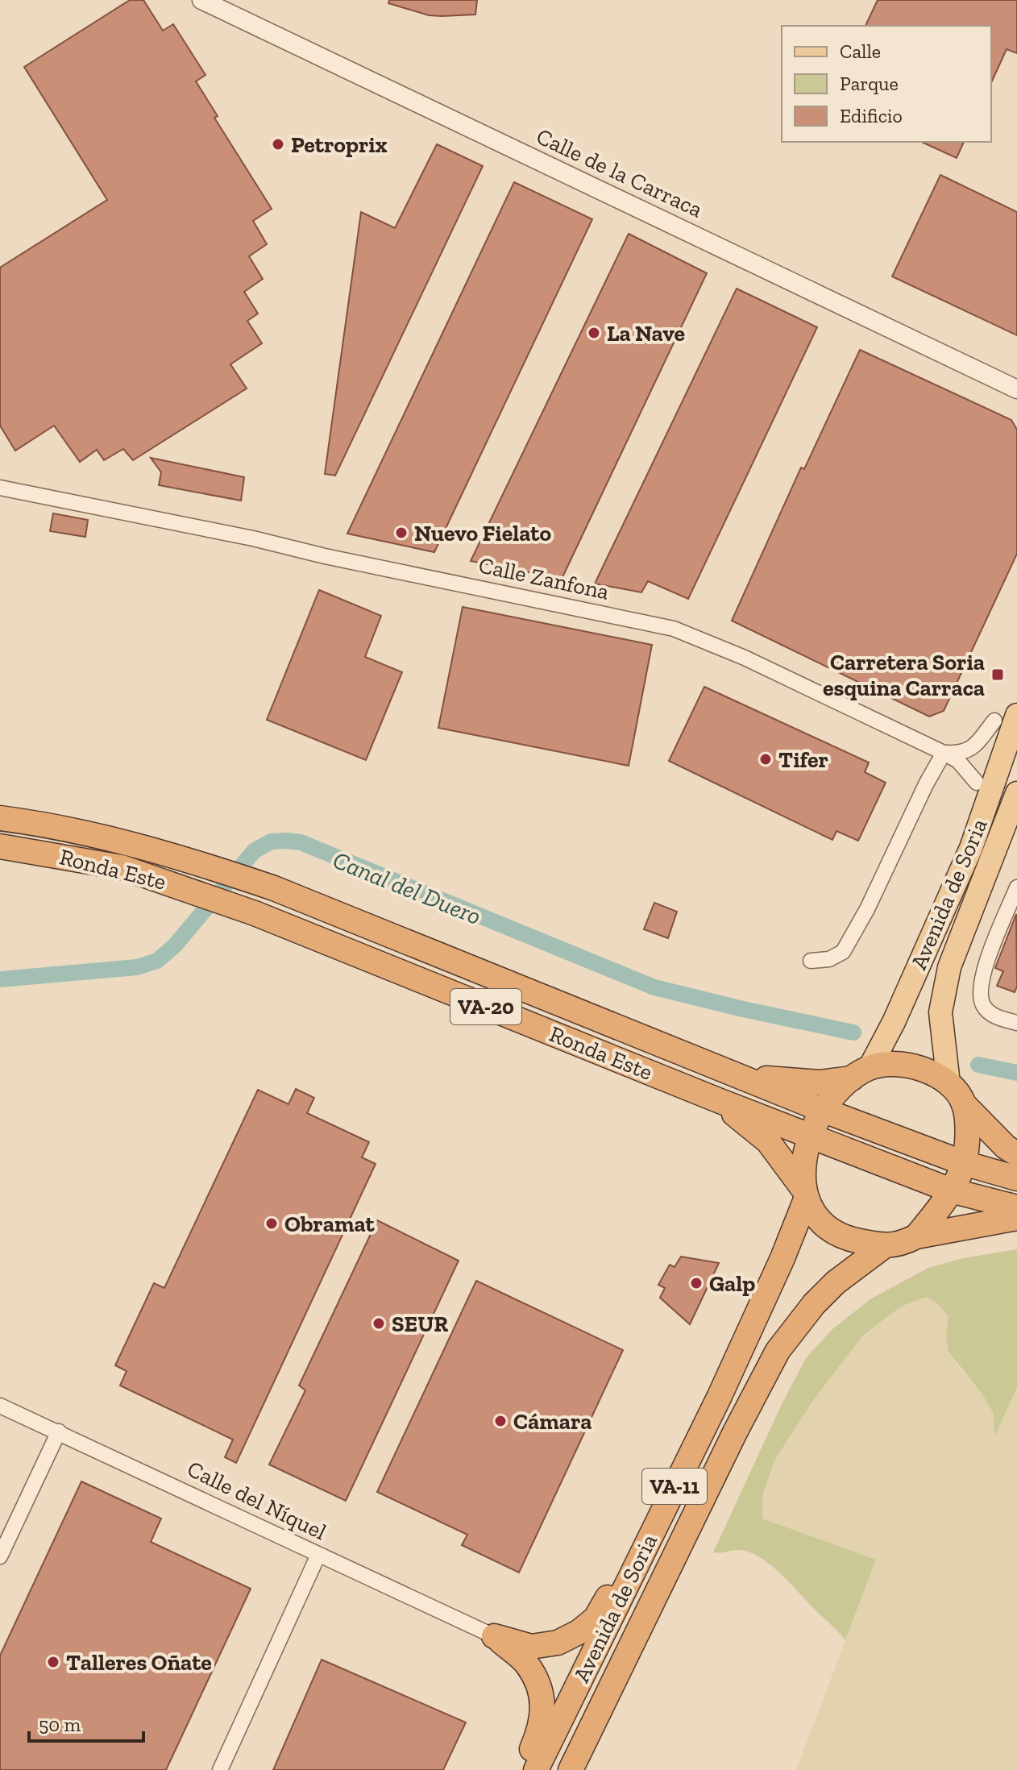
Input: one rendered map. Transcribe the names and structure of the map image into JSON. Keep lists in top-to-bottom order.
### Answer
{
  "streets": {
    "highway": [
      "Ronda Este",
      "Avenida de Soria",
      "VA-20",
      "VA-11"
    ],
    "street": ["Calle de la Carraca", "Calle Zanfona", "Calle del Níquel"]
  },
  "crossings": [
    ["Ronda Este", "VA-11"],
    ["Avenida de Soria", "VA-11"]
  ],
  "water": ["Canal del Duero"],
  "places": {
    "other": [
      "Petroprix",
      "La Nave",
      "Nuevo Fielato",
      "Tifer",
      "Obramat",
      "Galp",
      "SEUR",
      "Cámara",
      "Talleres Oñate"
    ],
    "transit": ["Carretera Soria esquina Carraca"]
  },
  "legend": ["Calle", "Parque", "Edificio"],
  "scale_bar": "50 m"
}
